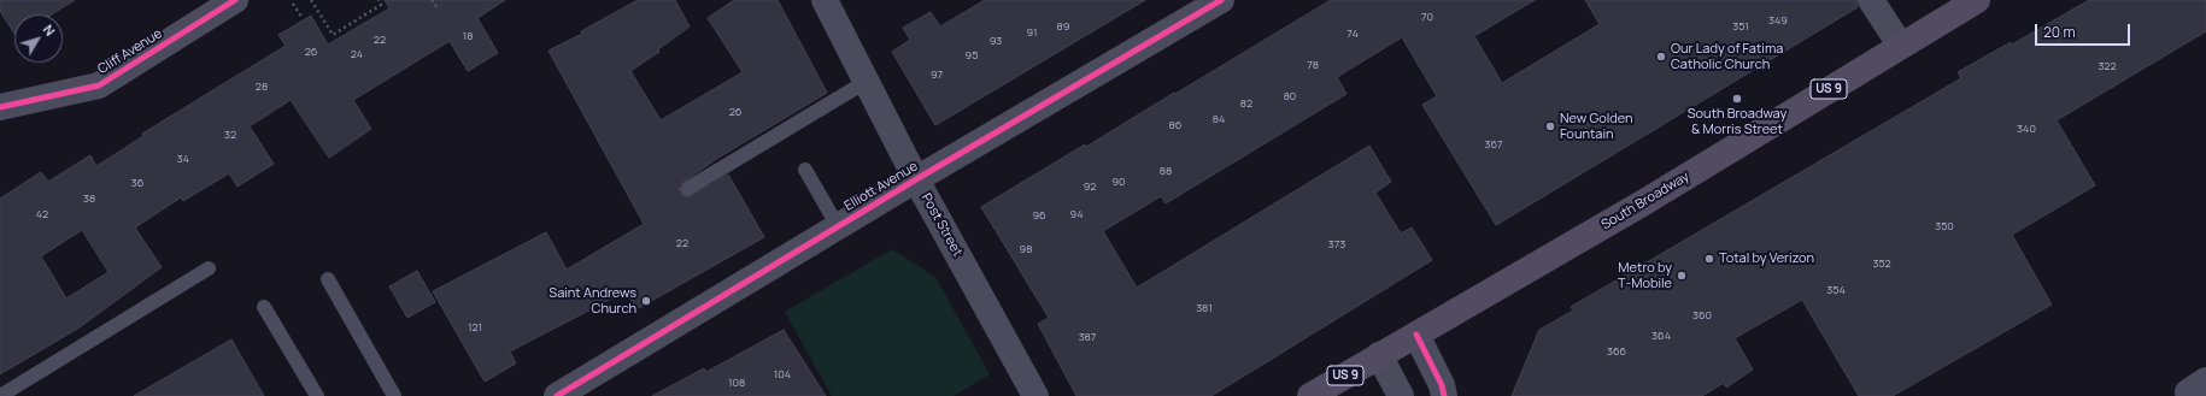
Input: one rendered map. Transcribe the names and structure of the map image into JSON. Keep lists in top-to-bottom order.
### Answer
{
  "streets": {
    "main road": ["US 9", "South Broadway"],
    "street": ["Cliff Avenue", "Elliott Avenue", "Post Street"]
  },
  "crossings": [
    ["Elliott Avenue", "Post Street"]
  ],
  "places": [
    "Our Lady of Fatima Catholic Church",
    "South Broadway & Morris Street",
    "New Golden Fountain",
    "Total by Verizon",
    "Metro by T-Mobile",
    "Saint Andrews Church"
  ],
  "house_numbers": [
    "70",
    "349",
    "89",
    "351",
    "91",
    "74",
    "18",
    "22",
    "93",
    "26",
    "24",
    "95",
    "78",
    "322",
    "97",
    "28",
    "80",
    "82",
    "26",
    "84",
    "86",
    "340",
    "32",
    "367",
    "34",
    "88",
    "90",
    "36",
    "92",
    "38",
    "42",
    "94",
    "96",
    "350",
    "22",
    "373",
    "98",
    "352",
    "354",
    "381",
    "360",
    "121",
    "364",
    "387",
    "366",
    "104",
    "108"
  ],
  "scale_bar": "20 m",
  "north": "top right"
}
